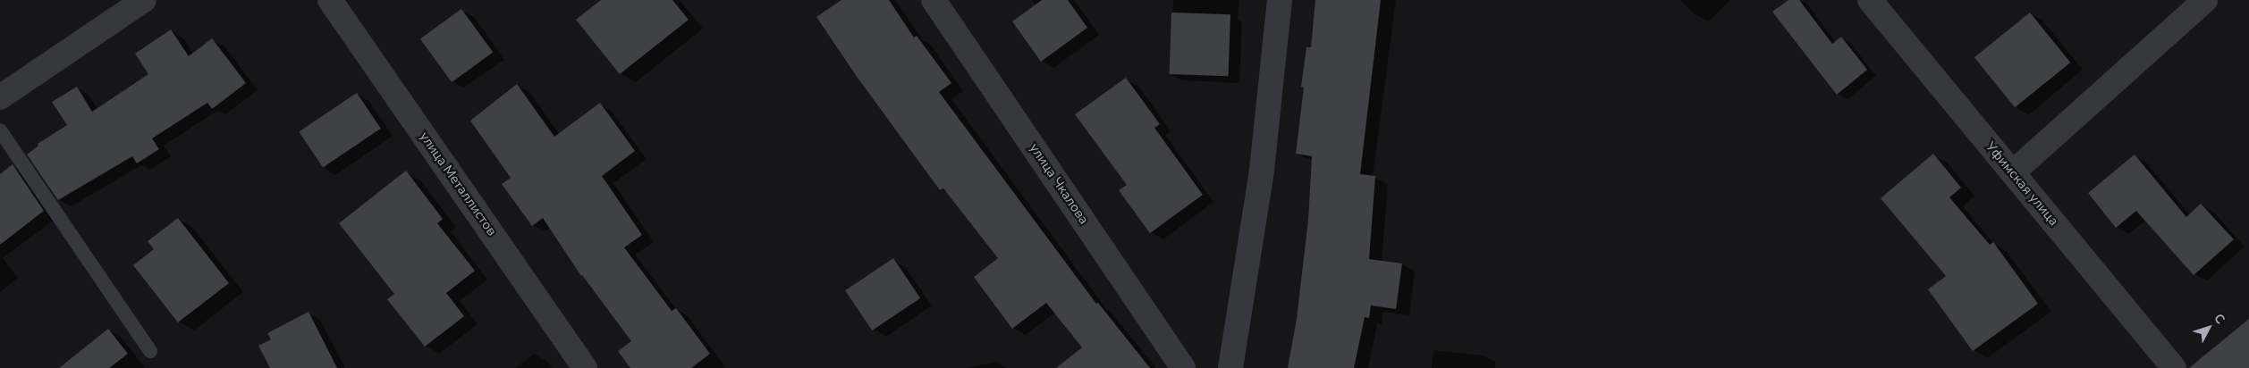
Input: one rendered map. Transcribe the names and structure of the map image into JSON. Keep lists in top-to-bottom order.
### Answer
{
  "streets": {
    "street": ["улица Металлистов", "улица Чкалова", "Уфимская улица"]
  },
  "north": "top right"
}
